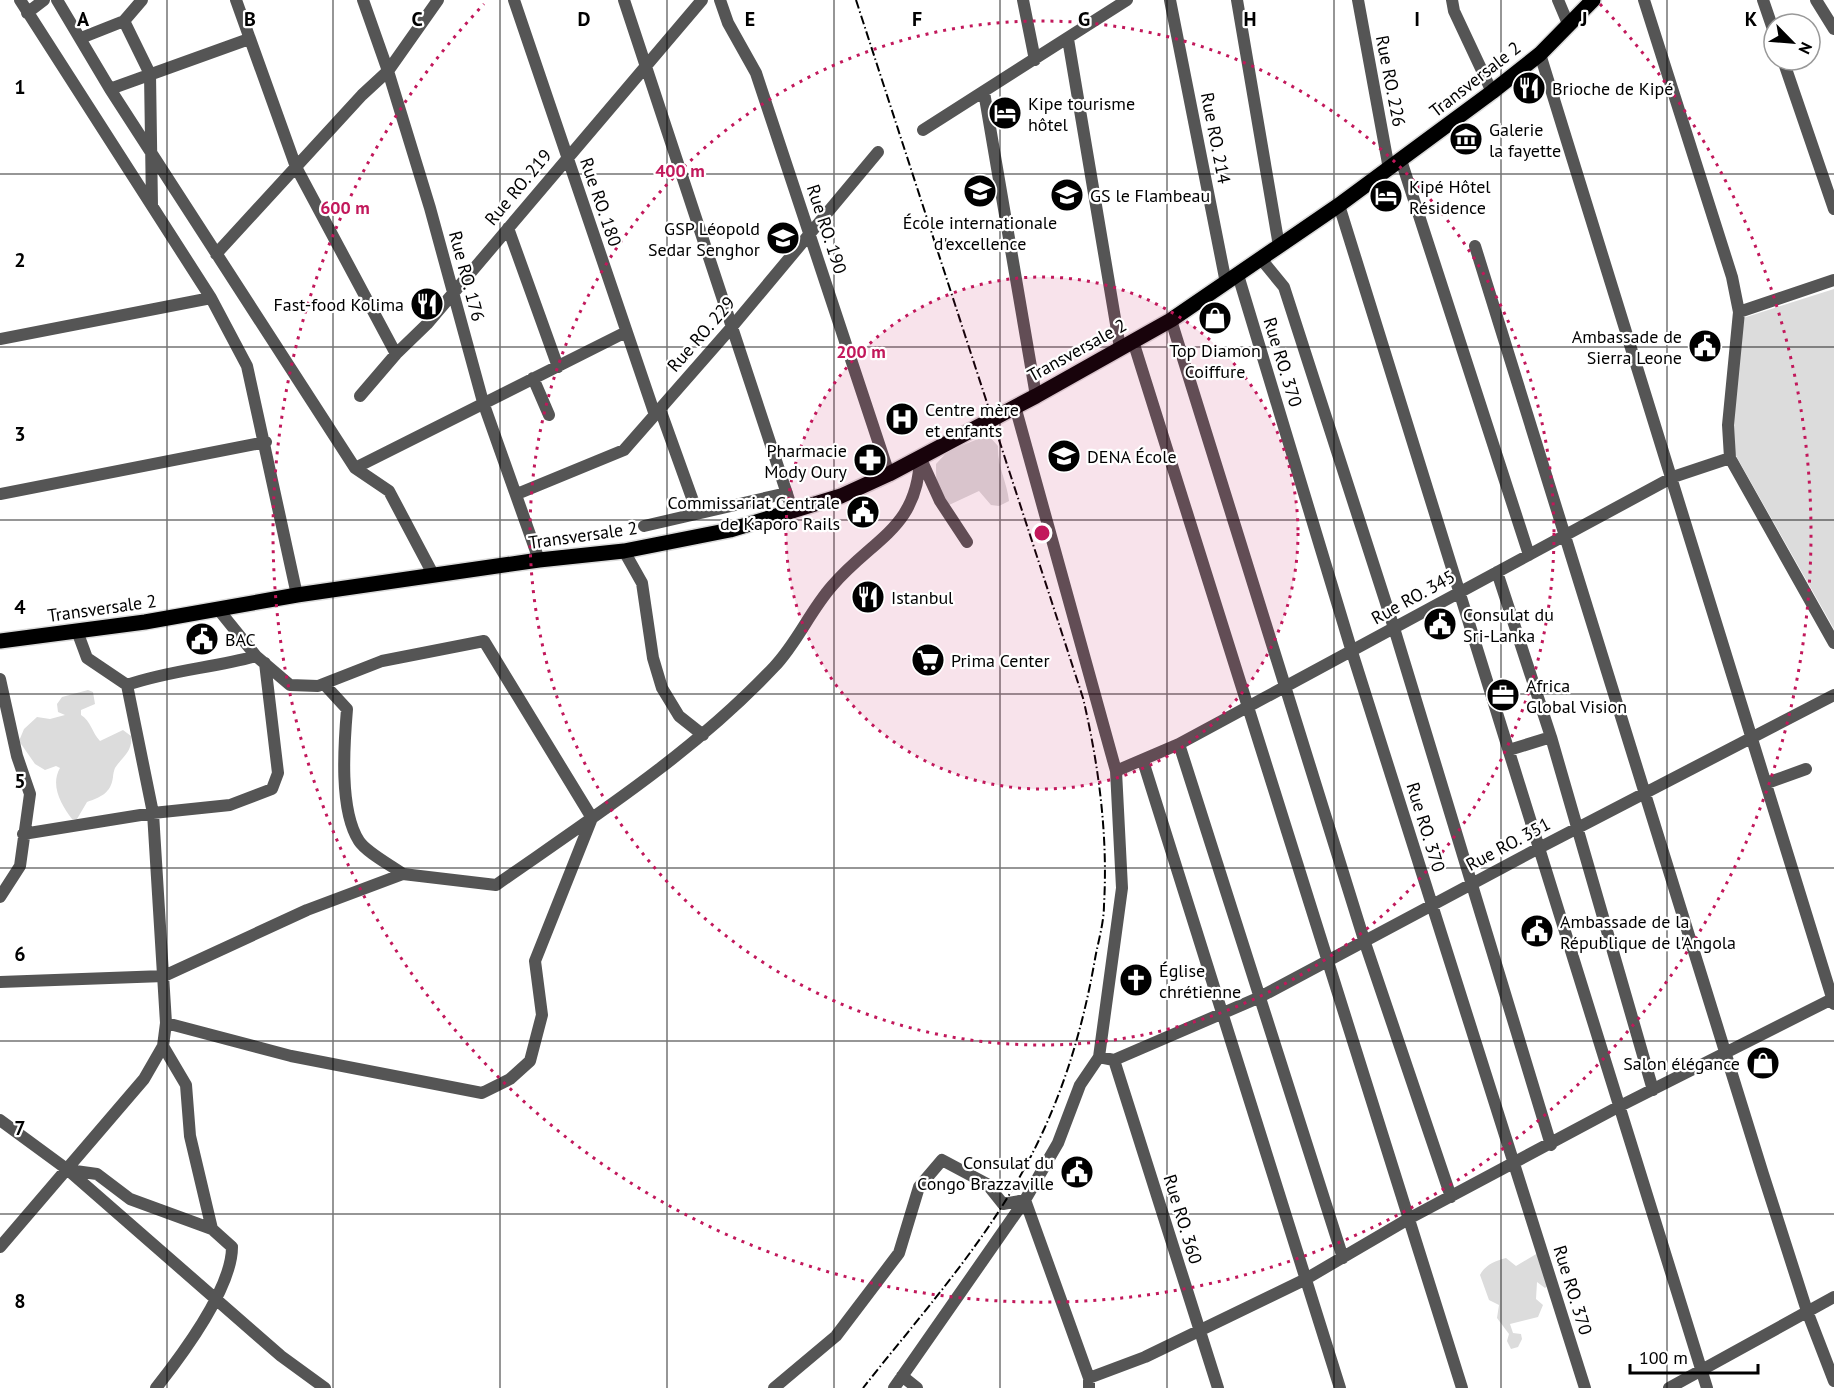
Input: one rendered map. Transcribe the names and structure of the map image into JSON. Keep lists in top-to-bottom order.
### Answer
{
  "streets": {
    "main road": ["Transversale 2"],
    "street": [
      "Rue RO. 226",
      "Rue RO. 214",
      "Rue RO. 219",
      "Rue RO. 180",
      "Rue RO. 190",
      "Rue RO. 176",
      "Rue RO. 229",
      "Rue RO. 370",
      "Rue RO. 345",
      "Rue RO. 351",
      "Rue RO. 360"
    ]
  },
  "crossings": [
    ["Transversale 2", "Rue RO. 226"],
    ["Transversale 2", "Rue RO. 214"],
    ["Transversale 2", "Rue RO. 190"],
    ["Transversale 2", "Rue RO. 176"],
    ["Transversale 2", "Rue RO. 370"],
    ["Rue RO. 226", "Rue RO. 345"],
    ["Rue RO. 214", "Rue RO. 370"],
    ["Rue RO. 219", "Rue RO. 180"],
    ["Rue RO. 219", "Rue RO. 176"],
    ["Rue RO. 180", "Rue RO. 229"],
    ["Rue RO. 190", "Rue RO. 229"],
    ["Rue RO. 176", "Rue RO. 229"],
    ["Rue RO. 370", "Rue RO. 345"],
    ["Rue RO. 370", "Rue RO. 351"],
    ["Rue RO. 351", "Rue RO. 360"]
  ],
  "places": {
    "restaurant": ["Brioche de Kipé", "Fast-food Kolima", "Istanbul"],
    "hotel": ["Kipe tourisme hôtel", "Kipé Hôtel Résidence"],
    "museum": ["Galerie la fayette"],
    "school or university": [
      "École internationale d'excellence",
      "GS le Flambeau",
      "GSP Léopold Sedar Senghor",
      "DENA École"
    ],
    "shop": ["Top Diamon Coiffure", "Salon élégance"],
    "public building": [
      "Ambassade de Sierra Leone",
      "Commissariat Centrale de Kaporo Rails",
      "Consulat du Sri-Lanka",
      "BAC",
      "Ambassade de la République de l'Angola",
      "Consulat du Congo Brazzaville"
    ],
    "hospital": ["Centre mère et enfants"],
    "pharmacy": ["Pharmacie Mody Oury"],
    "supermarket": ["Prima Center"],
    "office": ["Africa Global Vision"],
    "church": ["Église chrétienne"]
  },
  "scale_bar": "100 m",
  "north": "bottom right",
  "grid": {
    "columns": [
      "A",
      "B",
      "C",
      "D",
      "E",
      "F",
      "G",
      "H",
      "I",
      "J",
      "K"
    ],
    "rows": [
      "1",
      "2",
      "3",
      "4",
      "5",
      "6",
      "7",
      "8"
    ]
  },
  "rings": ["400 m", "600 m", "200 m"]
}
